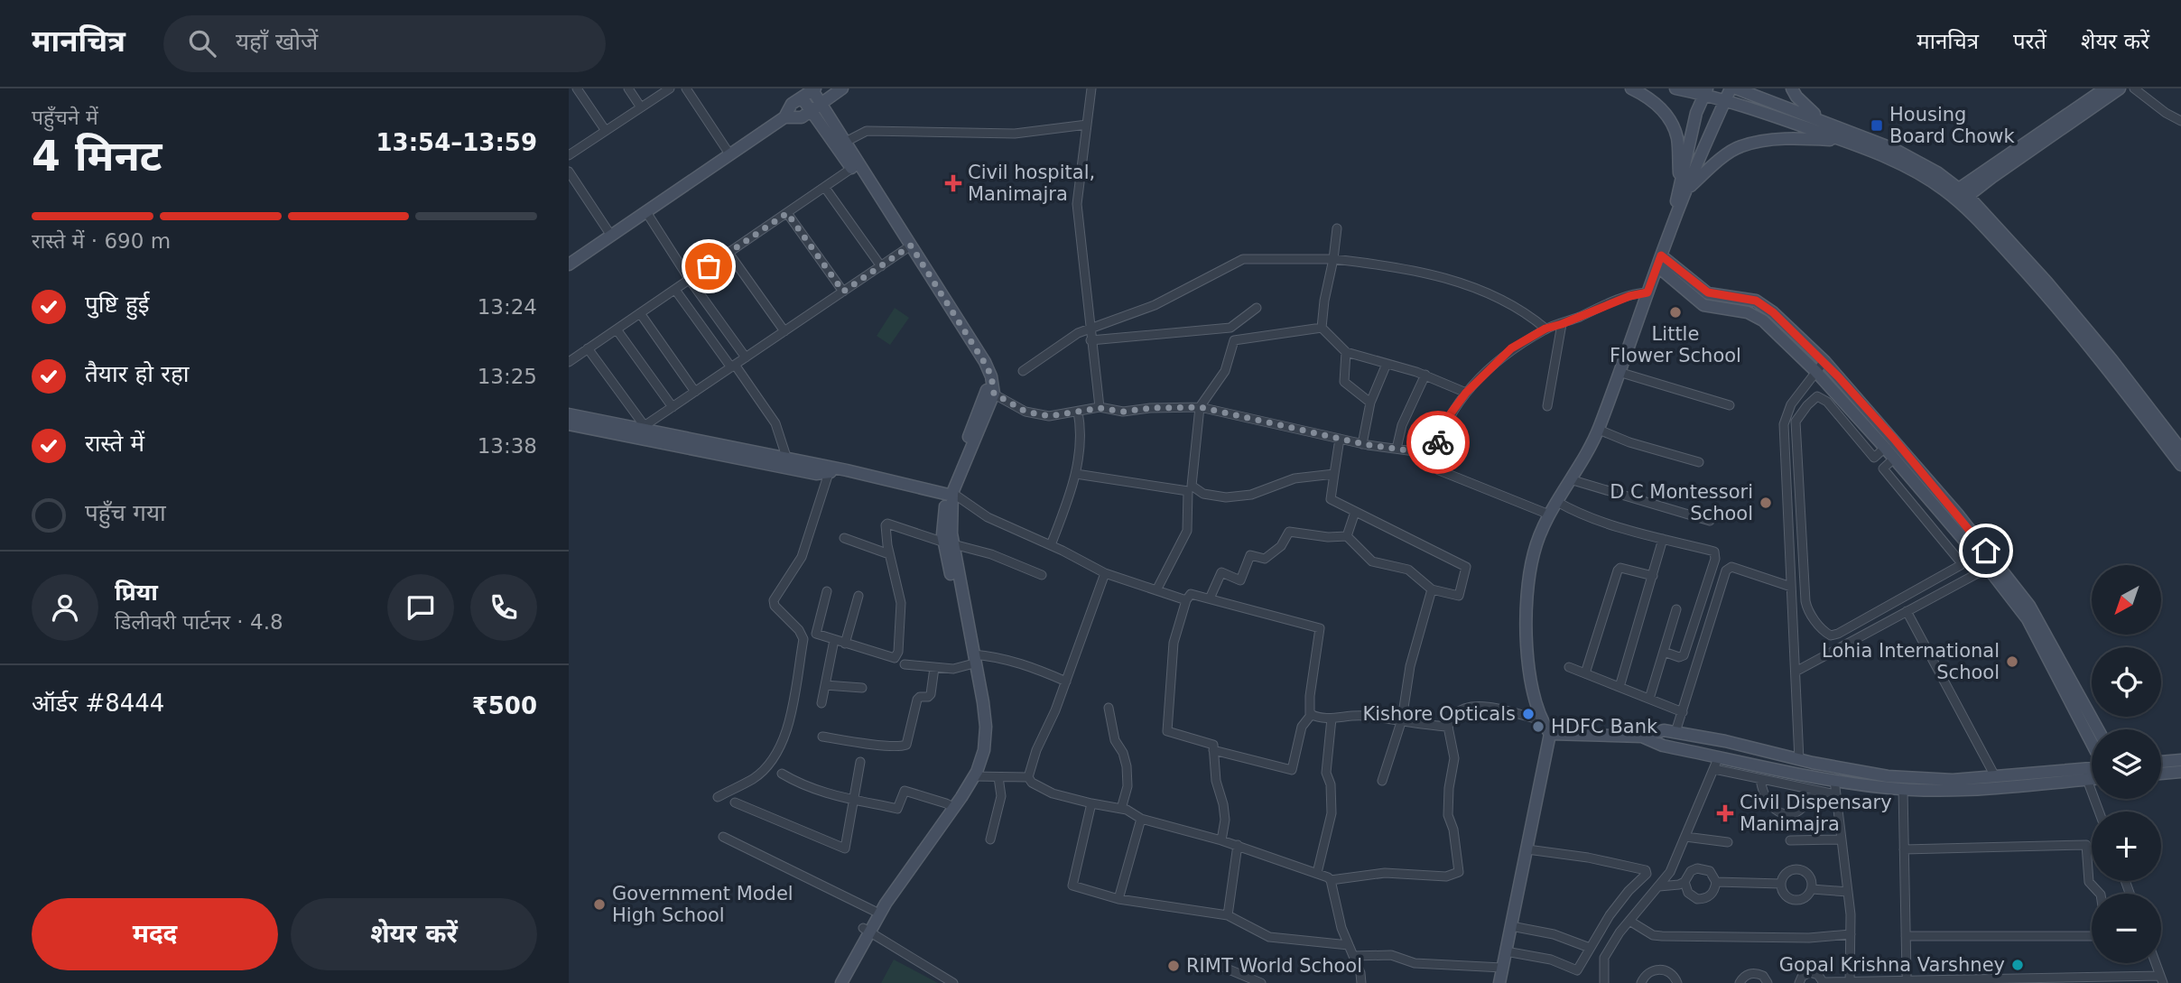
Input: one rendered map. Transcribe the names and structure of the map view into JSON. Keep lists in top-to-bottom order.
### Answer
{
  "places": {
    "transit": ["Housing Board Chowk"],
    "health": ["Civil hospital, Manimajra", "Civil Dispensary Manimajra"],
    "other": [
      "Little Flower School",
      "D C Montessori School",
      "Lohia International School",
      "Kishore Opticals",
      "HDFC Bank",
      "Government Model High School",
      "Gopal Krishna Varshney",
      "RIMT World School"
    ]
  },
  "north": "bottom left",
  "page": {
    "header": "मानचित्र",
    "search": "यहाँ खोजें",
    "nav": ["मानचित्र", "परतें", "शेयर करें"],
    "heading": ["4 मिनट", "पहुँचने में", "13:54–13:59"],
    "panel": [
      "प्रिया",
      "डिलीवरी पार्टनर · 4.8",
      "ऑर्डर #8444",
      "₹500"
    ],
    "bar": "रास्ते में · 690 m",
    "list": [
      ["पुष्टि हुई", "13:24"],
      ["तैयार हो रहा", "13:25"],
      ["रास्ते में", "13:38"],
      "पहुँच गया"
    ],
    "map_buttons": ["+", "−"],
    "buttons": ["मदद", "शेयर करें"]
  }
}
